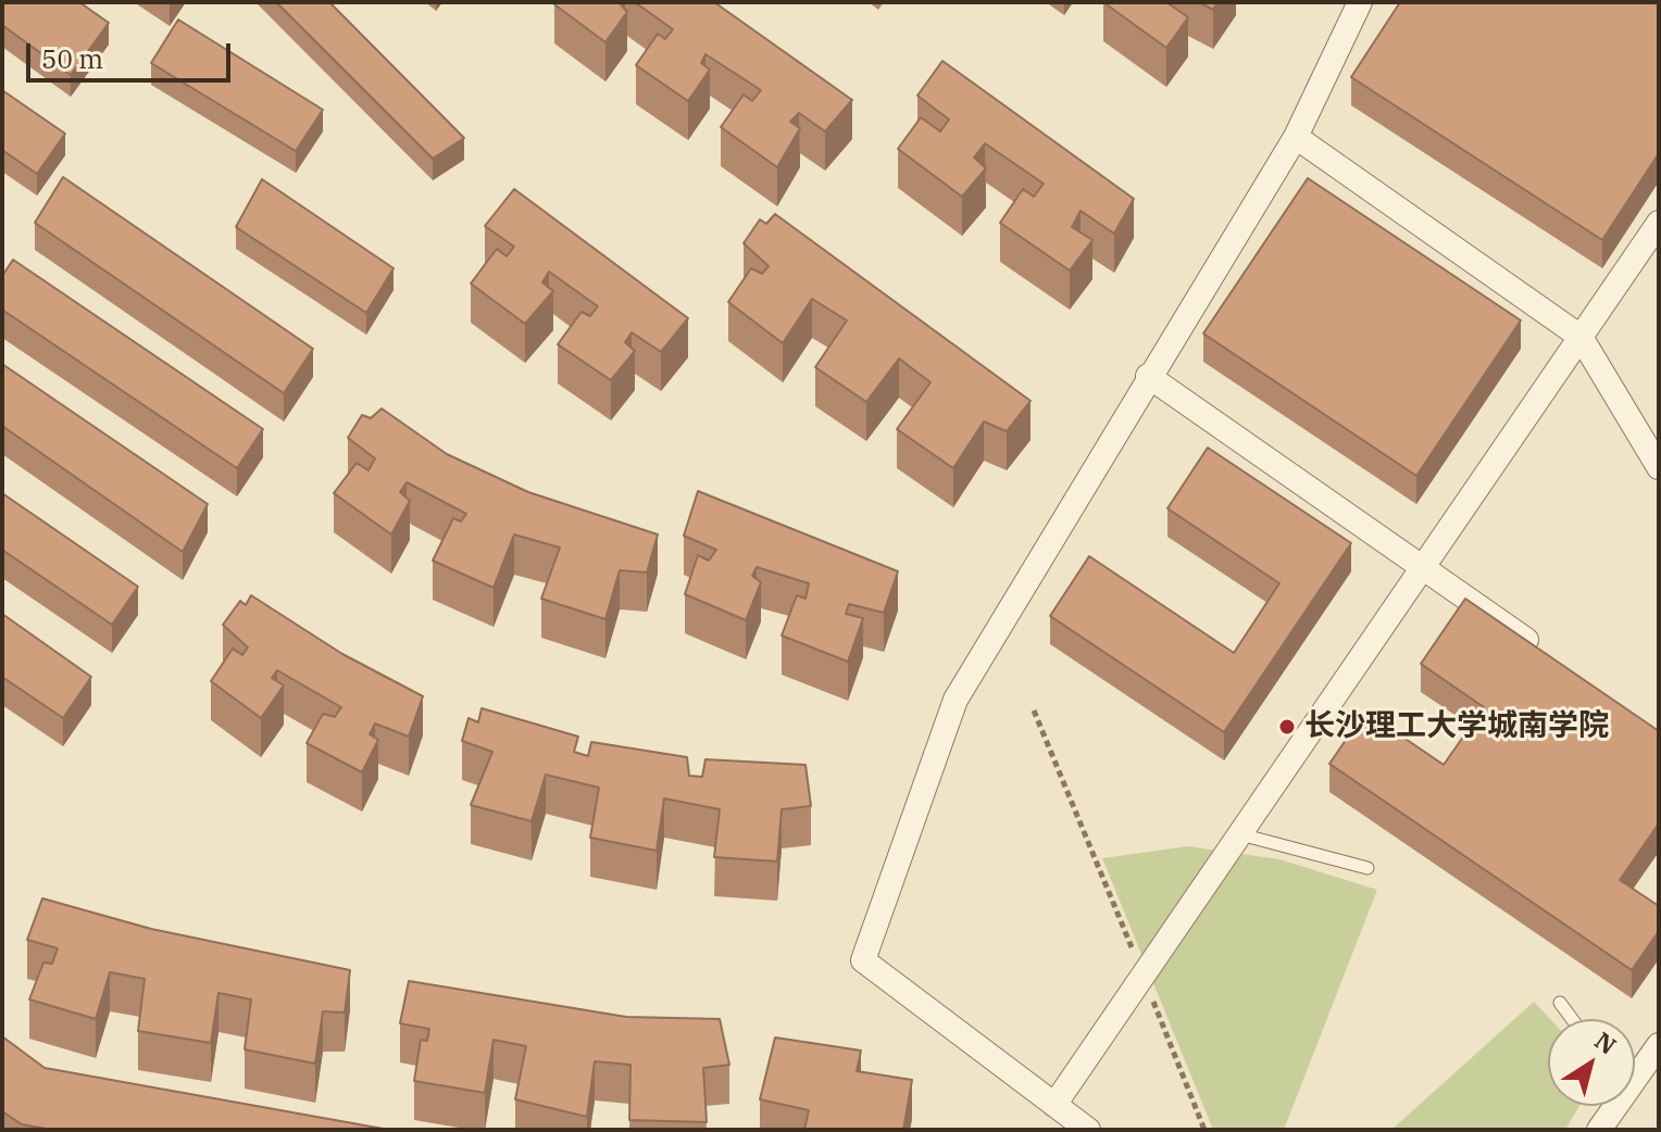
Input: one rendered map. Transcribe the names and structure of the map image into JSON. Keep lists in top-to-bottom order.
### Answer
{
  "places": ["长沙理工大学城南学院"],
  "scale_bar": "50 m",
  "north": "top right"
}
